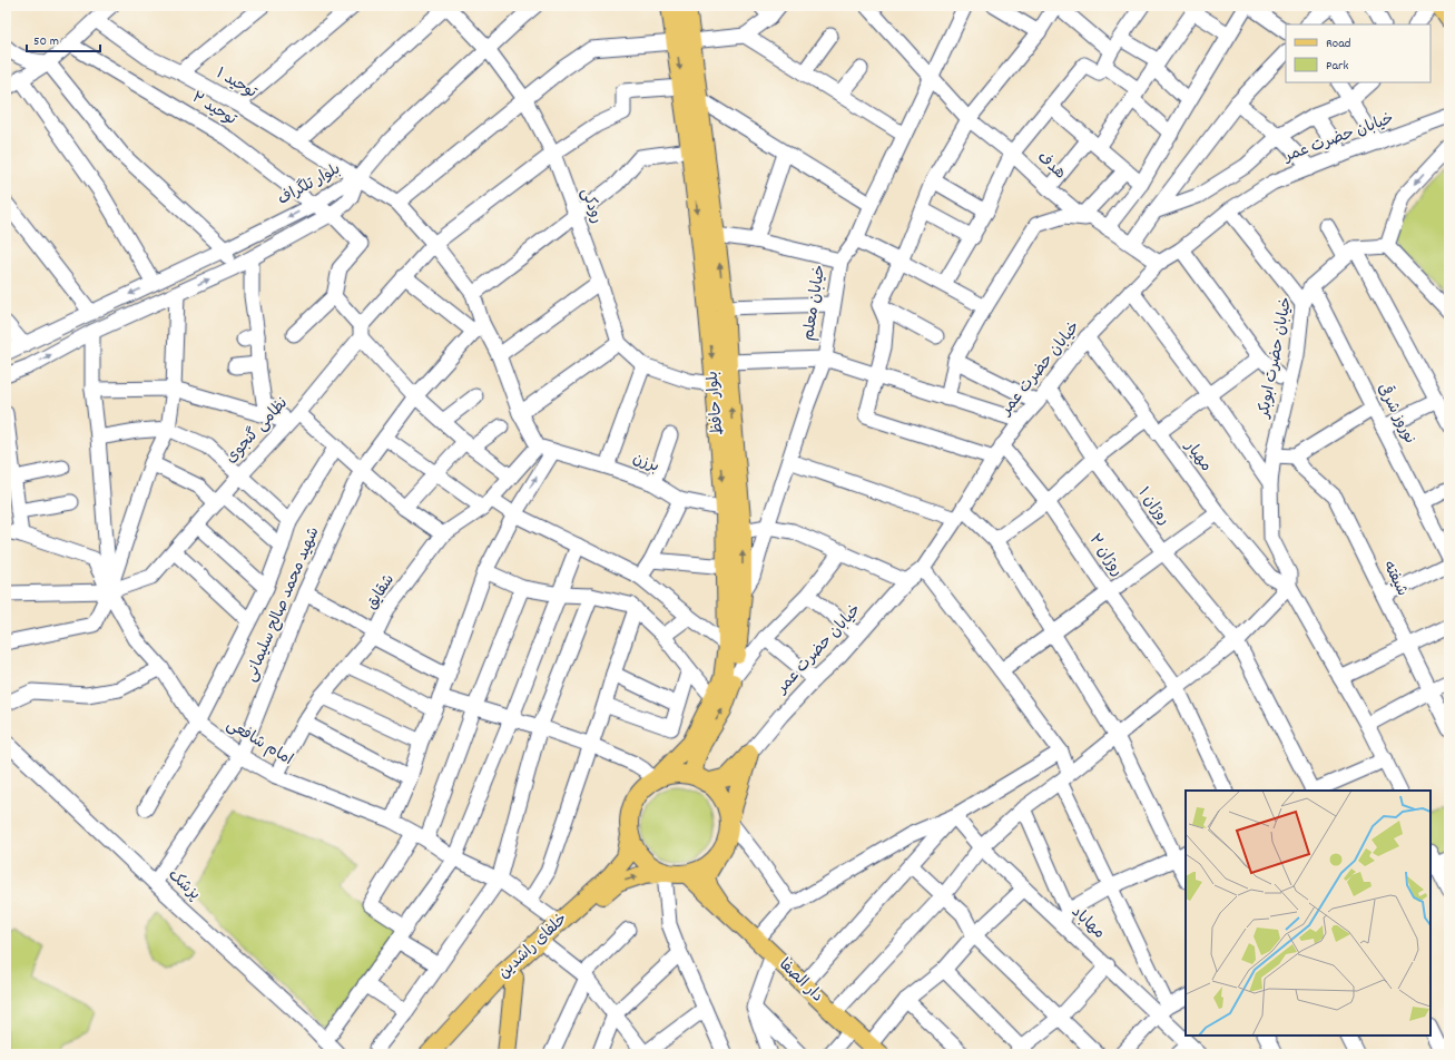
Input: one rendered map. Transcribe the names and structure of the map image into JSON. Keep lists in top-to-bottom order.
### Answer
{
  "streets": {
    "main road": ["بلوار حافظ", "خلفای راشدین", "دار الصفا"],
    "street": [
      "توحید ۱",
      "توحید ۲",
      "خیابان حضرت عمر",
      "هدف",
      "بلوار تلگراف",
      "رودکی",
      "خیابان معلم",
      "خیابان حضرت ابوبکر",
      "نوروز شرقی",
      "نظامی گنجوی",
      "مهیار",
      "برزن",
      "روژان ۱",
      "روژان ۲",
      "شیفته",
      "شقایق",
      "شهید محمد صالح سلیمانی",
      "امام شافعی",
      "پزشک",
      "مهاباد"
    ]
  },
  "crossings": [
    ["توحید ۱", "بلوار تلگراف"],
    ["توحید ۱", "نظامی گنجوی"],
    ["توحید ۲", "بلوار تلگراف"],
    ["خیابان حضرت عمر", "هدف"],
    ["خیابان حضرت عمر", "مهیار"],
    ["خیابان حضرت عمر", "روژان ۱"],
    ["خیابان حضرت عمر", "روژان ۲"],
    ["هدف", "خیابان معلم"],
    ["رودکی", "نظامی گنجوی"],
    ["خیابان معلم", "بلوار حافظ"],
    ["خیابان حضرت ابوبکر", "نوروز شرقی"],
    ["خیابان حضرت ابوبکر", "مهیار"],
    ["بلوار حافظ", "نظامی گنجوی"],
    ["بلوار حافظ", "برزن"],
    ["بلوار حافظ", "خلفای راشدین"],
    ["نظامی گنجوی", "امام شافعی"],
    ["برزن", "شقایق"],
    ["شقایق", "امام شافعی"],
    ["شهید محمد صالح سلیمانی", "امام شافعی"],
    ["شهید محمد صالح سلیمانی", "پزشک"],
    ["امام شافعی", "خلفای راشدین"]
  ],
  "legend": ["Road", "Park"],
  "scale_bar": "50 m"
}
